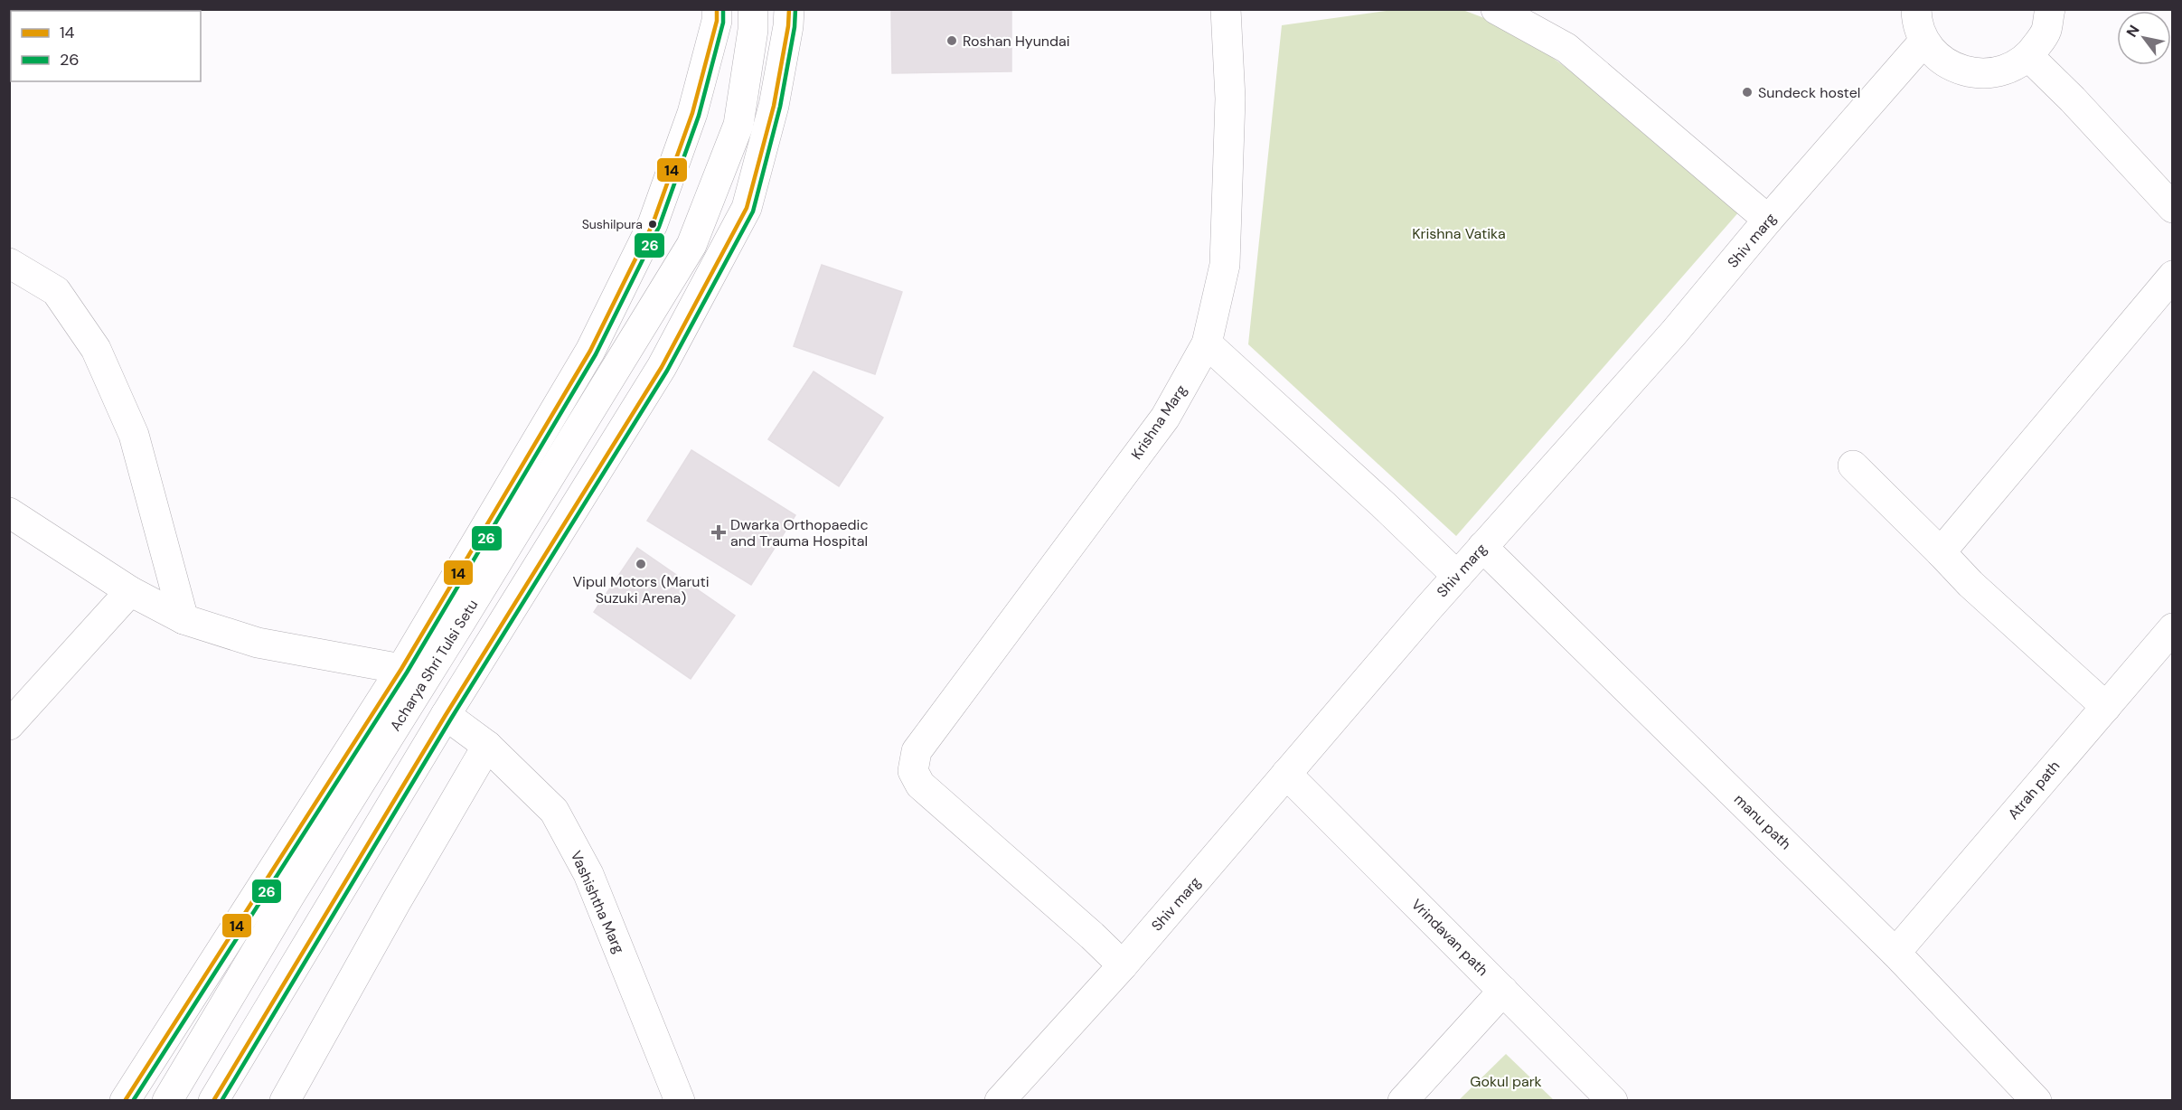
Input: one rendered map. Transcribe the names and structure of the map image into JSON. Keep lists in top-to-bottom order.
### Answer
{
  "streets": {
    "main road": [
      "Shiv marg",
      "Krishna Marg",
      "Acharya Shri Tulsi Setu",
      "Atrah path",
      "manu path",
      "Vashishtha Marg",
      "Vrindavan path"
    ]
  },
  "crossings": [
    ["Shiv marg", "Krishna Marg"],
    ["Shiv marg", "manu path"],
    ["Shiv marg", "Vrindavan path"],
    ["Atrah path", "manu path"]
  ],
  "parks": ["Krishna Vatika", "Gokul park"],
  "places": {
    "other": [
      "Roshan Hyundai",
      "Sundeck hostel",
      "Sushilpura",
      "Vipul Motors (Maruti Suzuki Arena)"
    ],
    "health": ["Dwarka Orthopaedic and Trauma Hospital"]
  },
  "lines": ["transit line 14", "transit line 26"],
  "legend": ["14", "26"],
  "north": "top left"
}
